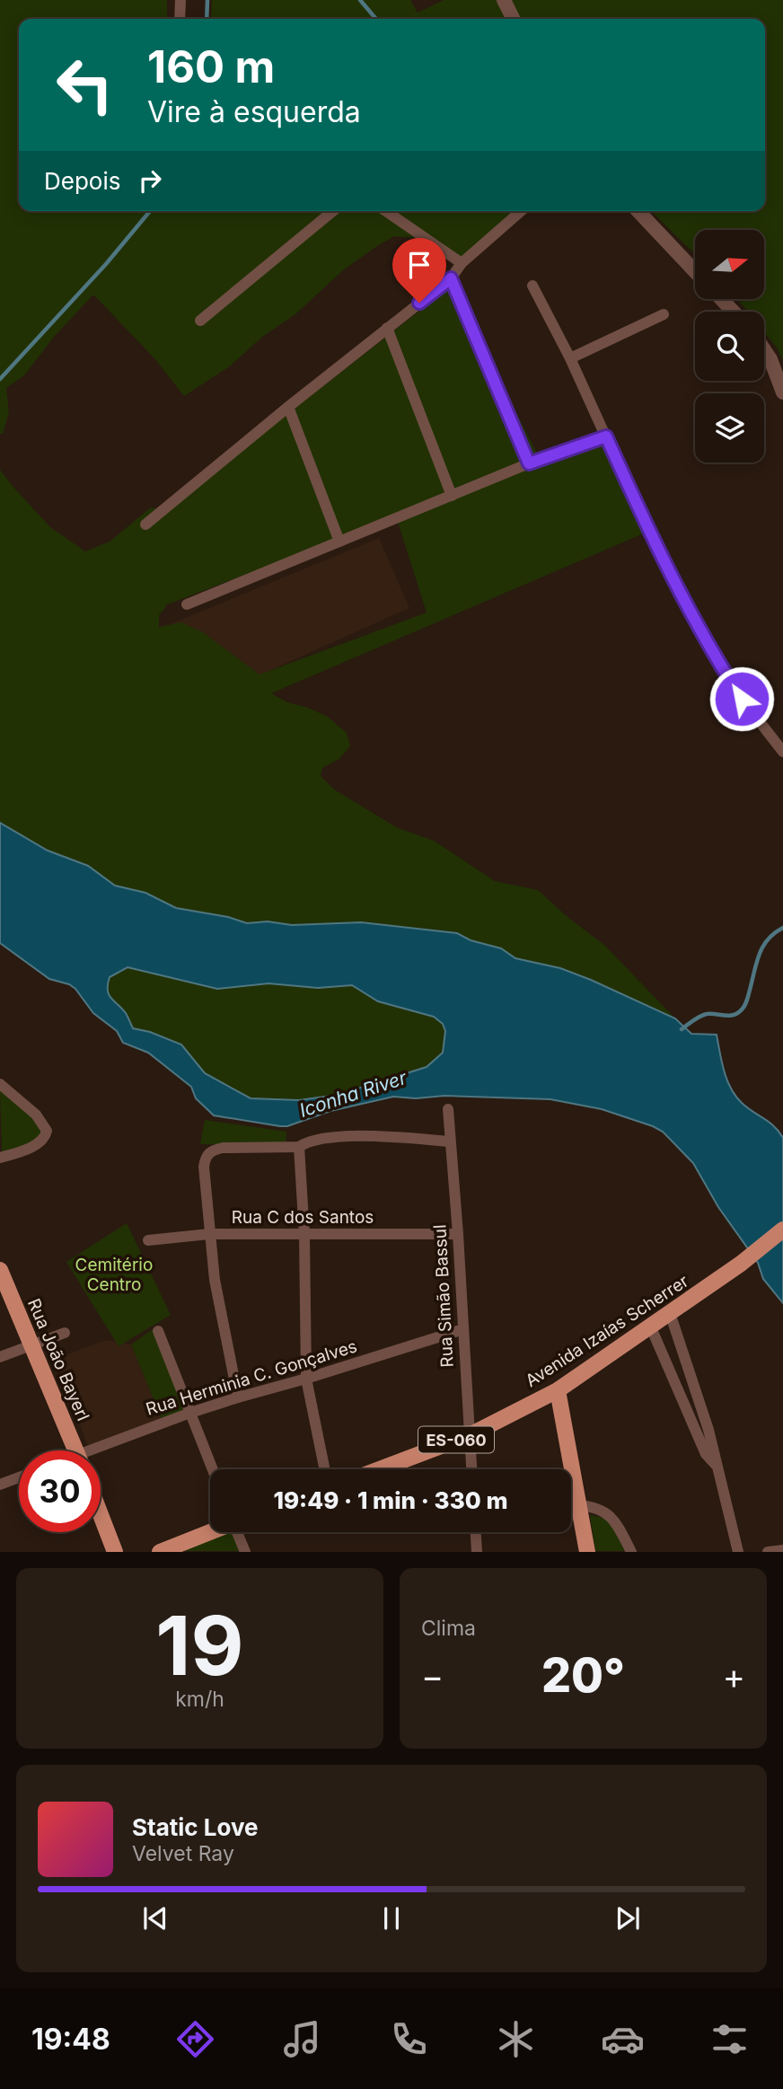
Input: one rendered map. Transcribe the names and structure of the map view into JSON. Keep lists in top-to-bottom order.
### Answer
{
  "streets": {
    "main road": ["Avenida Izaías Scherrer", "Rua João Bayerl", "ES-060"],
    "street": ["Rua C dos Santos", "Rua Simão Bassul", "Rua Herminia C. Gonçalves"]
  },
  "crossings": [
    ["Rua C dos Santos", "Rua Simão Bassul"],
    ["Rua Simão Bassul", "Avenida Izaías Scherrer"],
    ["Rua Simão Bassul", "Rua Herminia C. Gonçalves"]
  ],
  "water": ["Iconha River"],
  "parks": ["Cemitério Centro"],
  "north": "right",
  "page": {
    "turn": ["160 m", "Vire à esquerda"],
    "then": "Depois",
    "limit": "30",
    "trip": "19:49 · 1 min · 330 m",
    "tile": [
      ["19", "km/h"],
      "Clima"
    ],
    "heat": ["−", "20°", "+"],
    "song": ["Static Love", "Velvet Ray"],
    "tabs": "19:48"
  }
}
